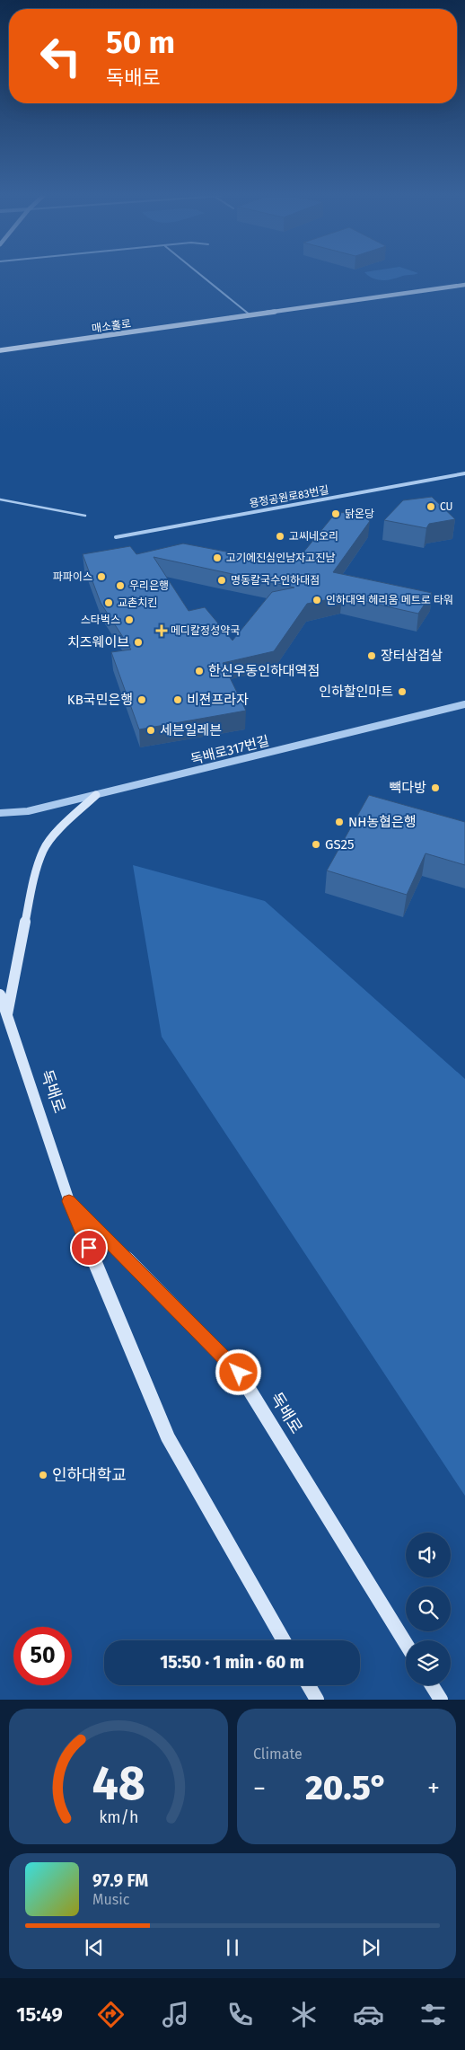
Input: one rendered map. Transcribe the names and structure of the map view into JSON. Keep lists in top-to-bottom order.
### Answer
{
  "streets": {
    "main road": ["매소홀로", "독배로"],
    "street": ["용정공원로83번길", "독배로317번길"]
  },
  "places": {
    "other": [
      "CU",
      "닭온당",
      "고씨네오리",
      "고기에진심인남자고진남",
      "파파이스",
      "명동칼국수인하대점",
      "우리은행",
      "인하대역 헤리움 메트로 타워",
      "교촌치킨",
      "스타벅스",
      "치즈웨이브",
      "장터삼겹살",
      "한신우동인하대역점",
      "인하할인마트",
      "KB국민은행",
      "비젼프라자",
      "세븐일레븐",
      "빽다방",
      "NH농협은행",
      "GS25",
      "인하대학교"
    ],
    "health": ["메디칼정성약국"]
  },
  "page": {
    "turn": ["50 m", "독배로"],
    "limit": "50",
    "trip": "15:50 · 1 min · 60 m",
    "tile": "Climate",
    "heat": ["−", "20.5°", "+"],
    "song": ["97.9 FM", "Music"],
    "tabs": "15:49",
    "gauge": ["48", "km/h"]
  }
}
